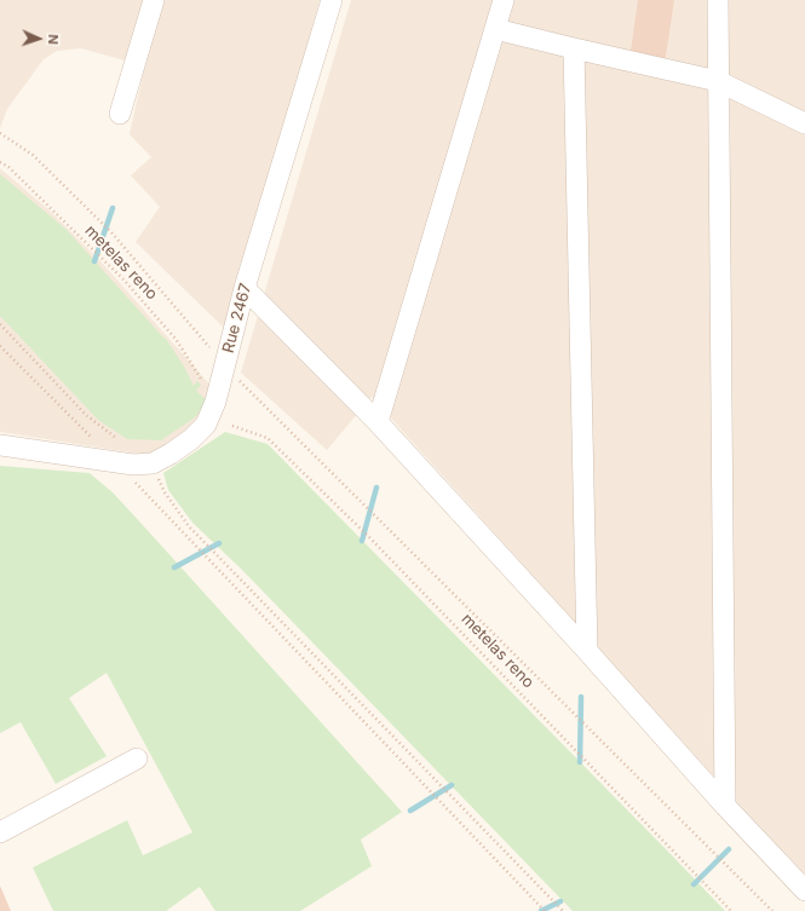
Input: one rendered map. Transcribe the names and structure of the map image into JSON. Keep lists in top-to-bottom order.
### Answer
{
  "streets": {
    "street": ["Rue 2467"],
    "path": ["metelas reno"]
  },
  "north": "right"
}
